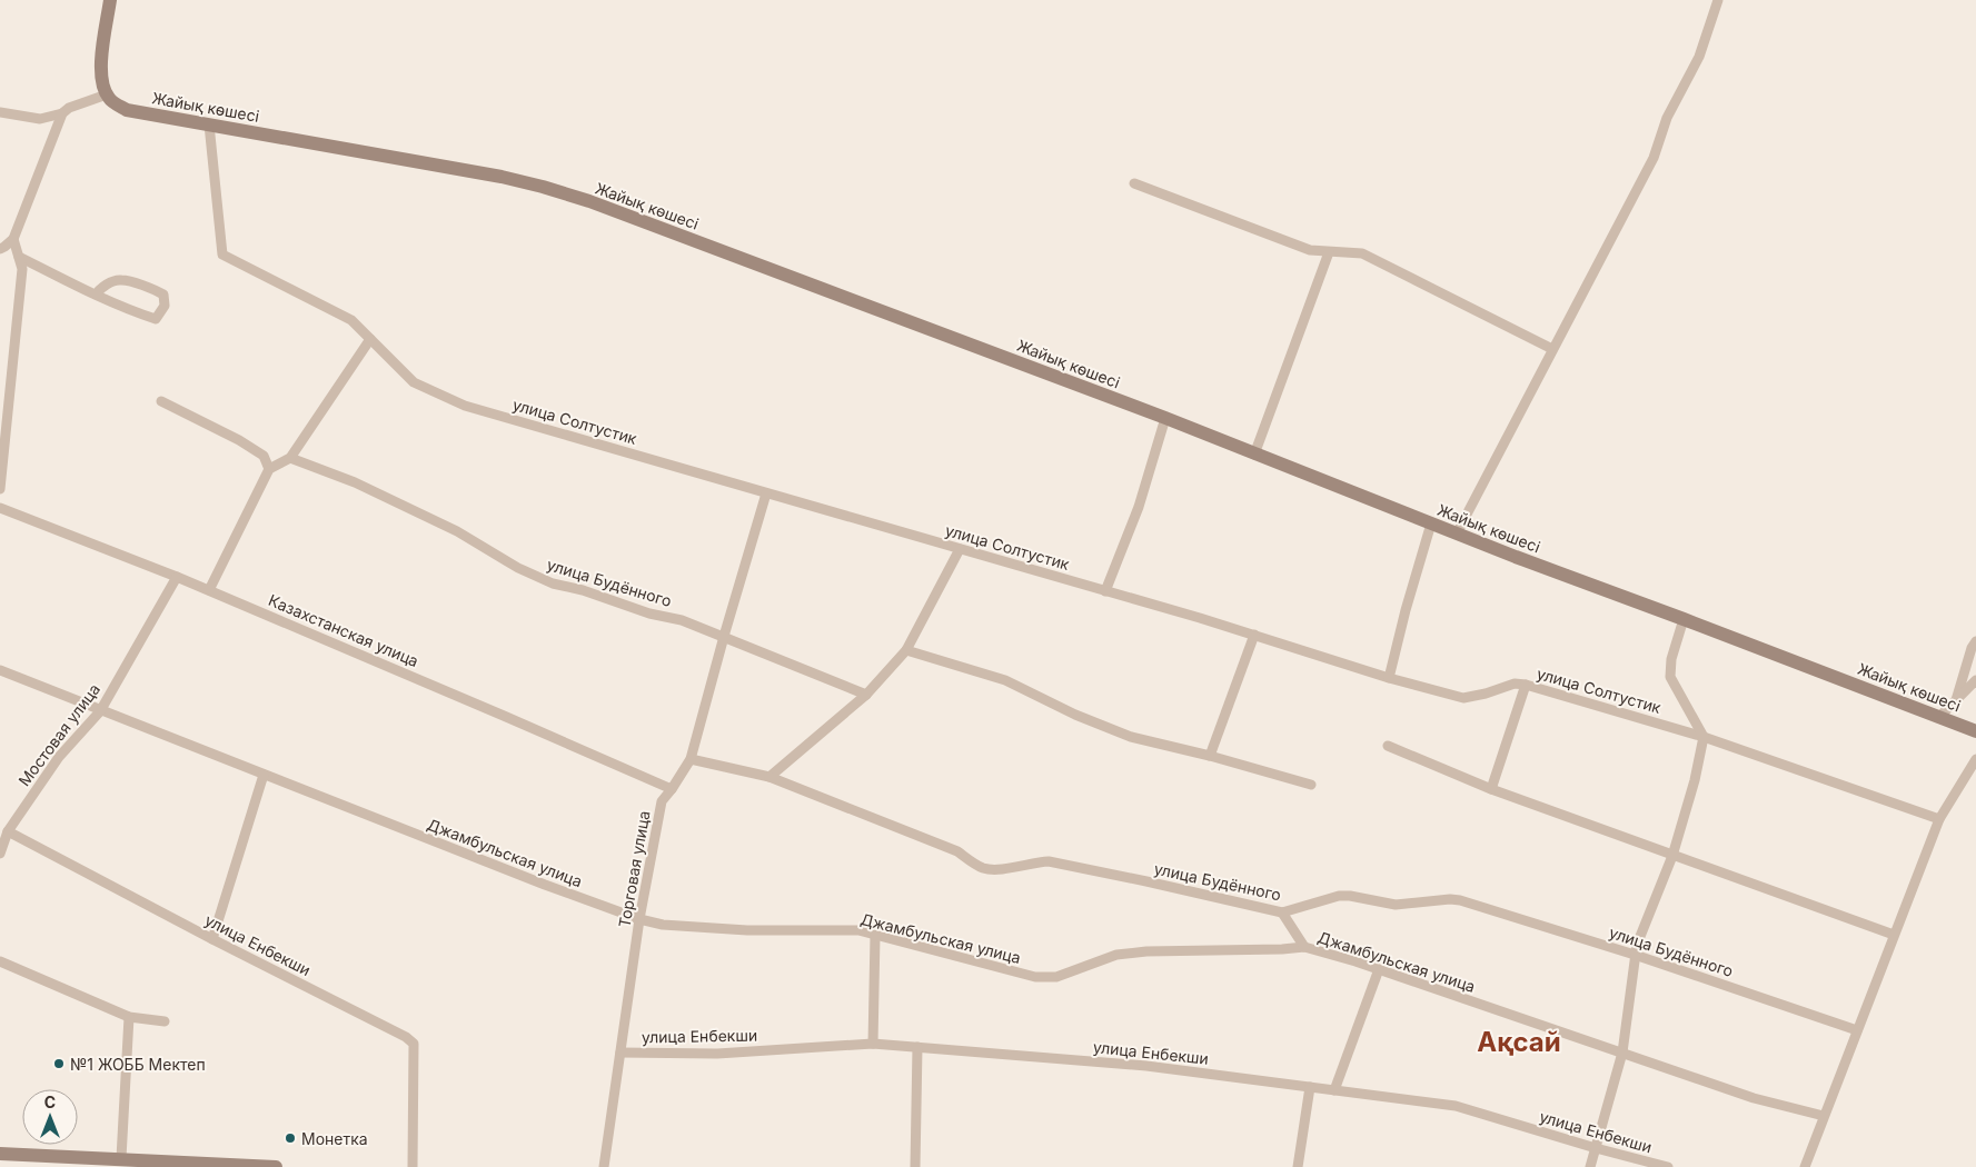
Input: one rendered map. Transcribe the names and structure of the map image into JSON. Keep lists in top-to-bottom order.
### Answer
{
  "streets": {
    "street": [
      "Жайық көшесі",
      "улица Солтустик",
      "улица Будённого",
      "Казахстанская улица",
      "Мостовая улица",
      "Джамбульская улица",
      "Торговая улица",
      "улица Енбекши"
    ]
  },
  "crossings": [
    ["Жайық көшесі", "улица Солтустик"],
    ["улица Солтустик", "Торговая улица"],
    ["улица Будённого", "Торговая улица"],
    ["Казахстанская улица", "Мостовая улица"],
    ["Казахстанская улица", "Торговая улица"],
    ["Мостовая улица", "Джамбульская улица"],
    ["Мостовая улица", "улица Енбекши"],
    ["Джамбульская улица", "Торговая улица"],
    ["Торговая улица", "улица Енбекши"]
  ],
  "districts": ["Ақсай"],
  "places": ["№1 ЖОББ Мектеп", "Монетка"],
  "north": "top"
}
